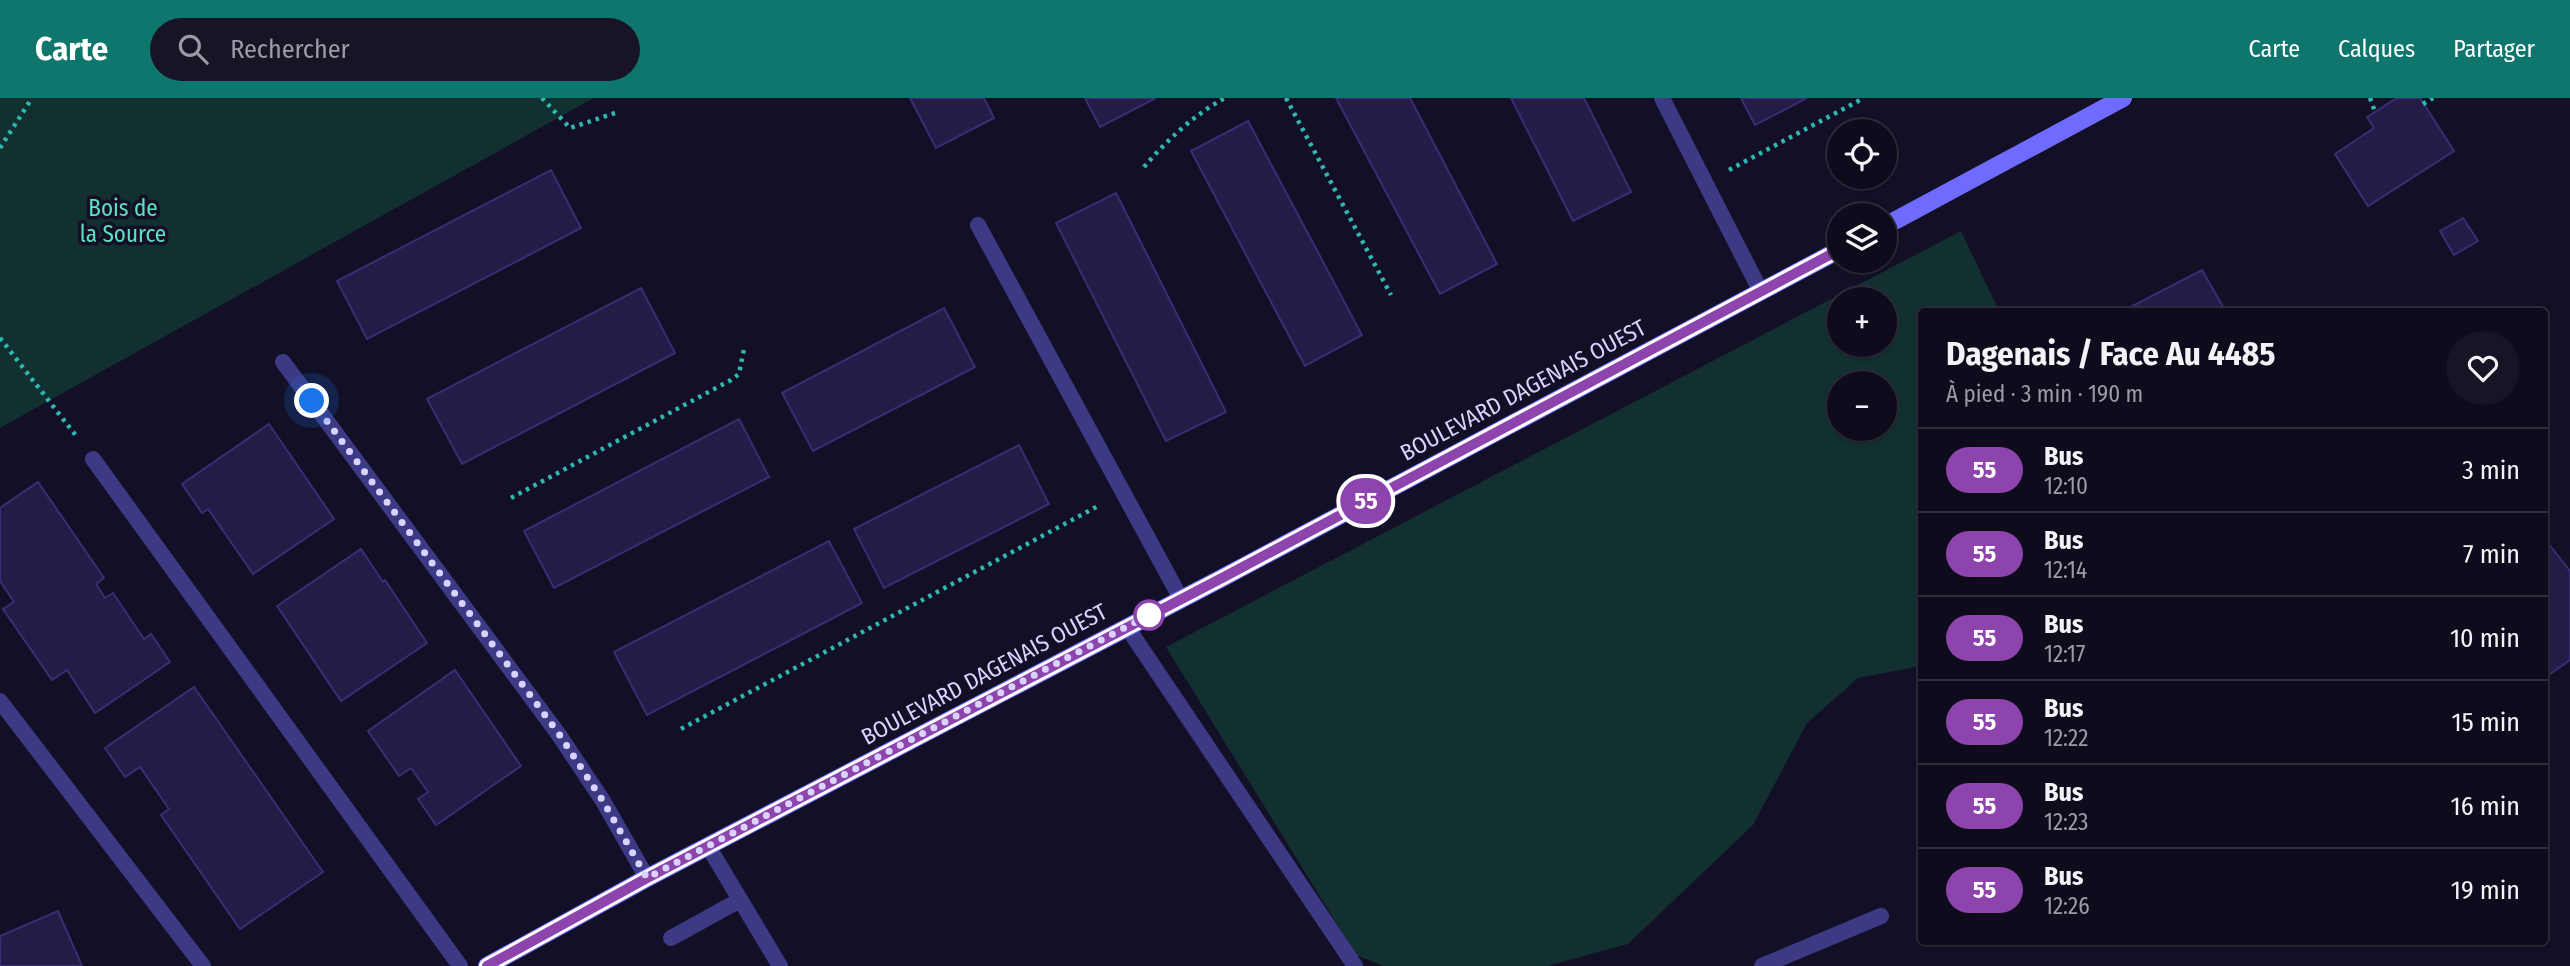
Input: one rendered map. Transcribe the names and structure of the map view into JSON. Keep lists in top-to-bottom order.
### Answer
{
  "streets": {
    "main road": ["BOULEVARD DAGENAIS OUEST"]
  },
  "parks": ["Bois de la Source"],
  "lines": ["bus line 55"],
  "page": {
    "header": "Carte",
    "search": "Rechercher",
    "nav": ["Carte", "Calques", "Partager"],
    "on_map": "55",
    "map_buttons": ["+", "−"],
    "heading": ["Dagenais / Face Au 4485", "À pied · 3 min · 190 m"],
    "list": [
      {
        "mark": "55",
        "name": "Bus",
        "note": "12:10",
        "value": "3 min"
      },
      {
        "mark": "55",
        "name": "Bus",
        "note": "12:14",
        "value": "7 min"
      },
      {
        "mark": "55",
        "name": "Bus",
        "note": "12:17",
        "value": "10 min"
      },
      {
        "mark": "55",
        "name": "Bus",
        "note": "12:22",
        "value": "15 min"
      },
      {
        "mark": "55",
        "name": "Bus",
        "note": "12:23",
        "value": "16 min"
      },
      {
        "mark": "55",
        "name": "Bus",
        "note": "12:26",
        "value": "19 min"
      }
    ]
  }
}
